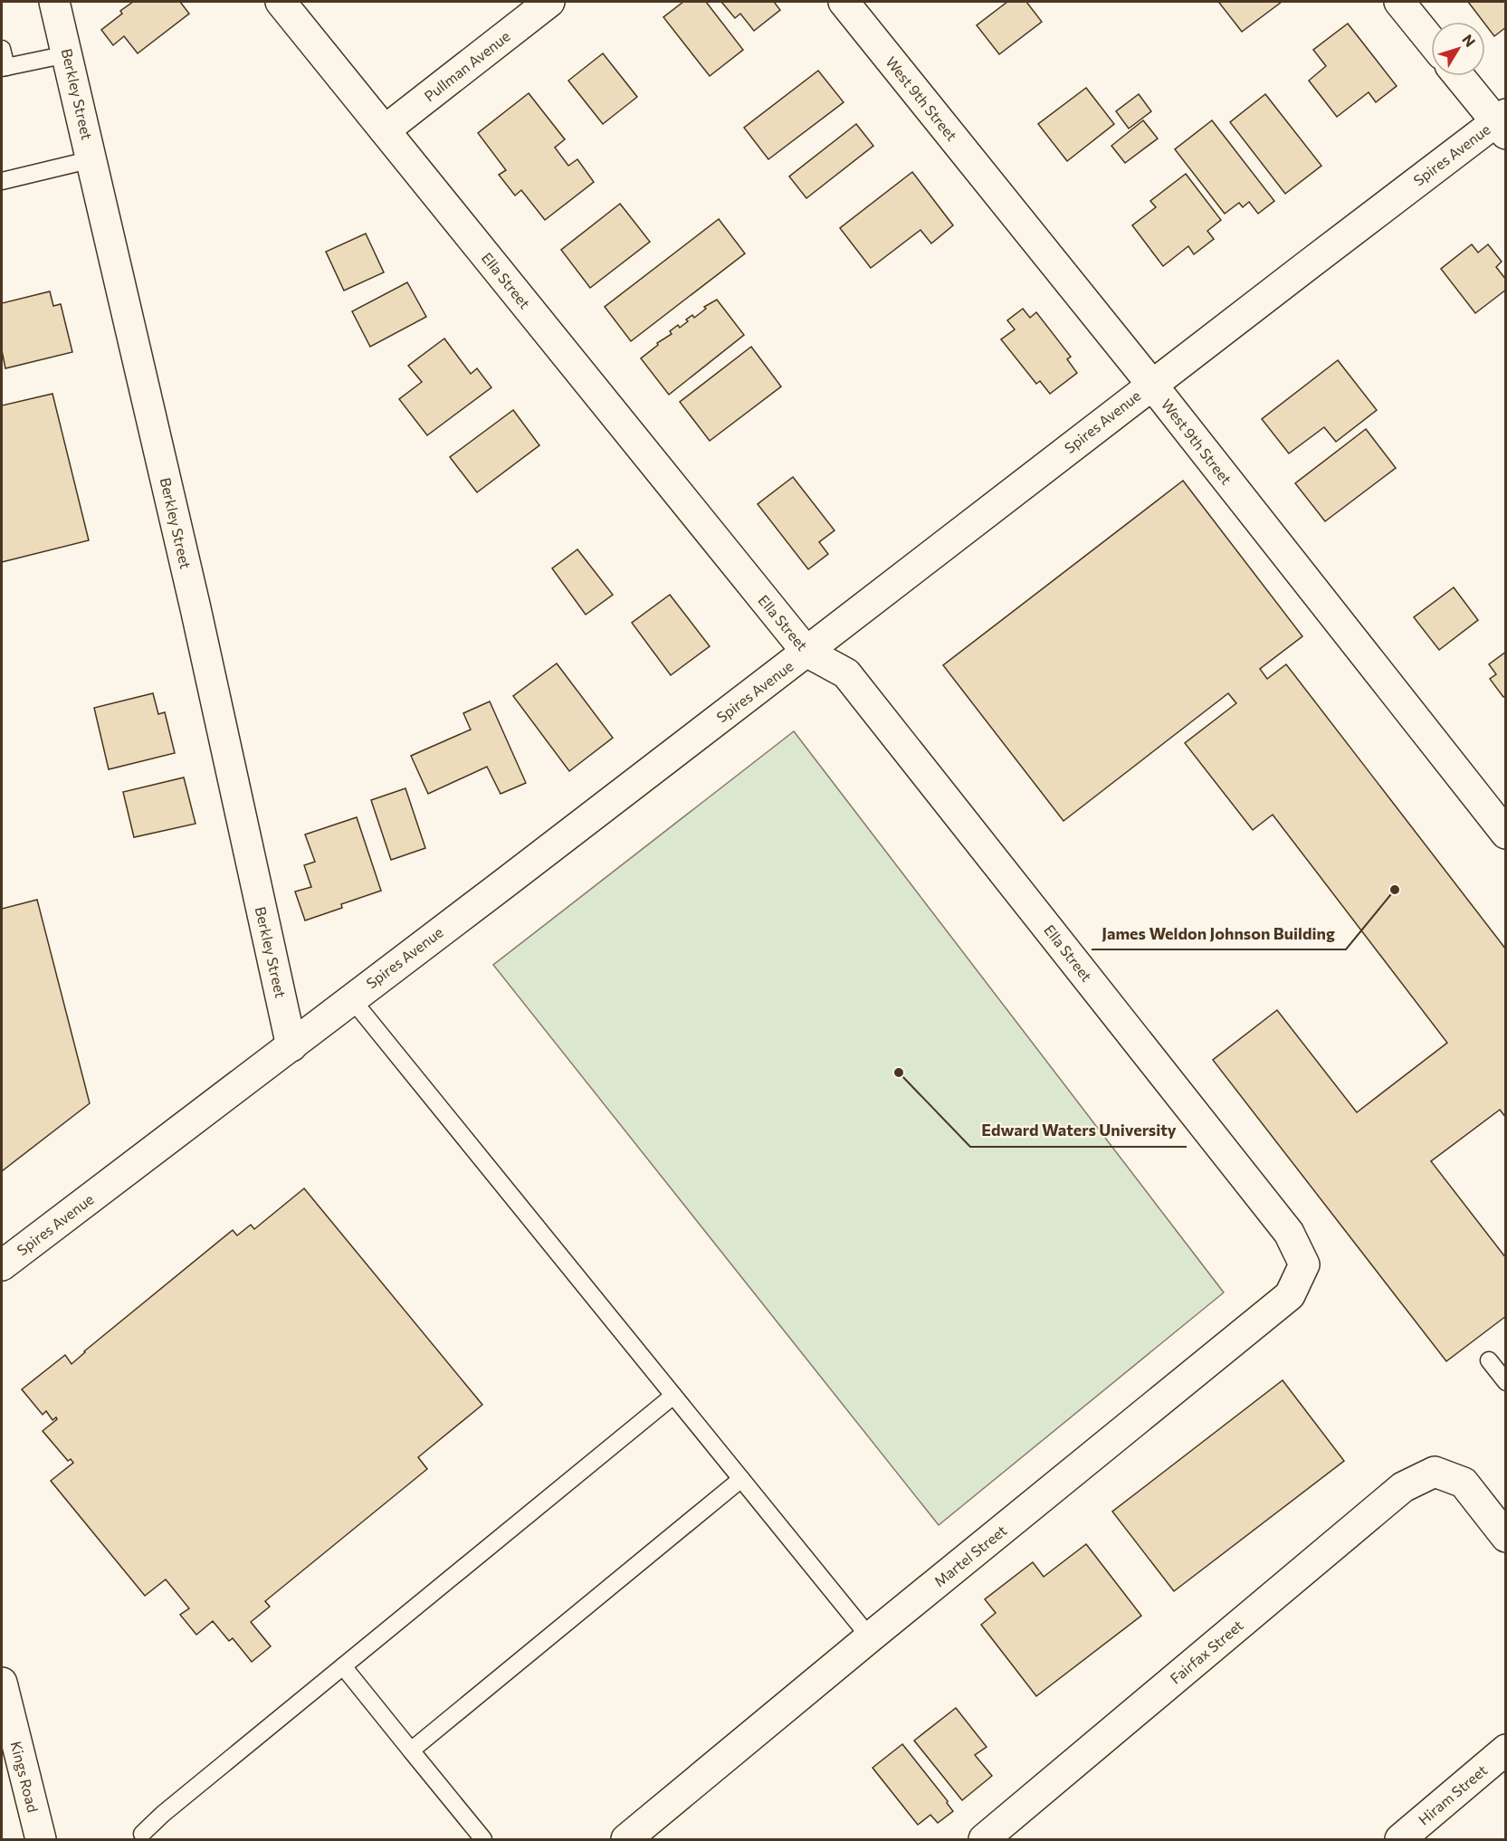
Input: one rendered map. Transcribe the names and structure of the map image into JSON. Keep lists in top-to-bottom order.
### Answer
{
  "streets": {
    "street": [
      "Pullman Avenue",
      "Berkley Street",
      "West 9th Street",
      "Spires Avenue",
      "Ella Street",
      "Martel Street",
      "Fairfax Street",
      "Kings Road",
      "Hiram Street"
    ]
  },
  "crossings": [
    ["Pullman Avenue", "Ella Street"],
    ["Berkley Street", "Spires Avenue"],
    ["West 9th Street", "Spires Avenue"],
    ["Spires Avenue", "Ella Street"],
    ["Ella Street", "Martel Street"]
  ],
  "places": ["James Weldon Johnson Building", "Edward Waters University"],
  "north": "top right"
}
